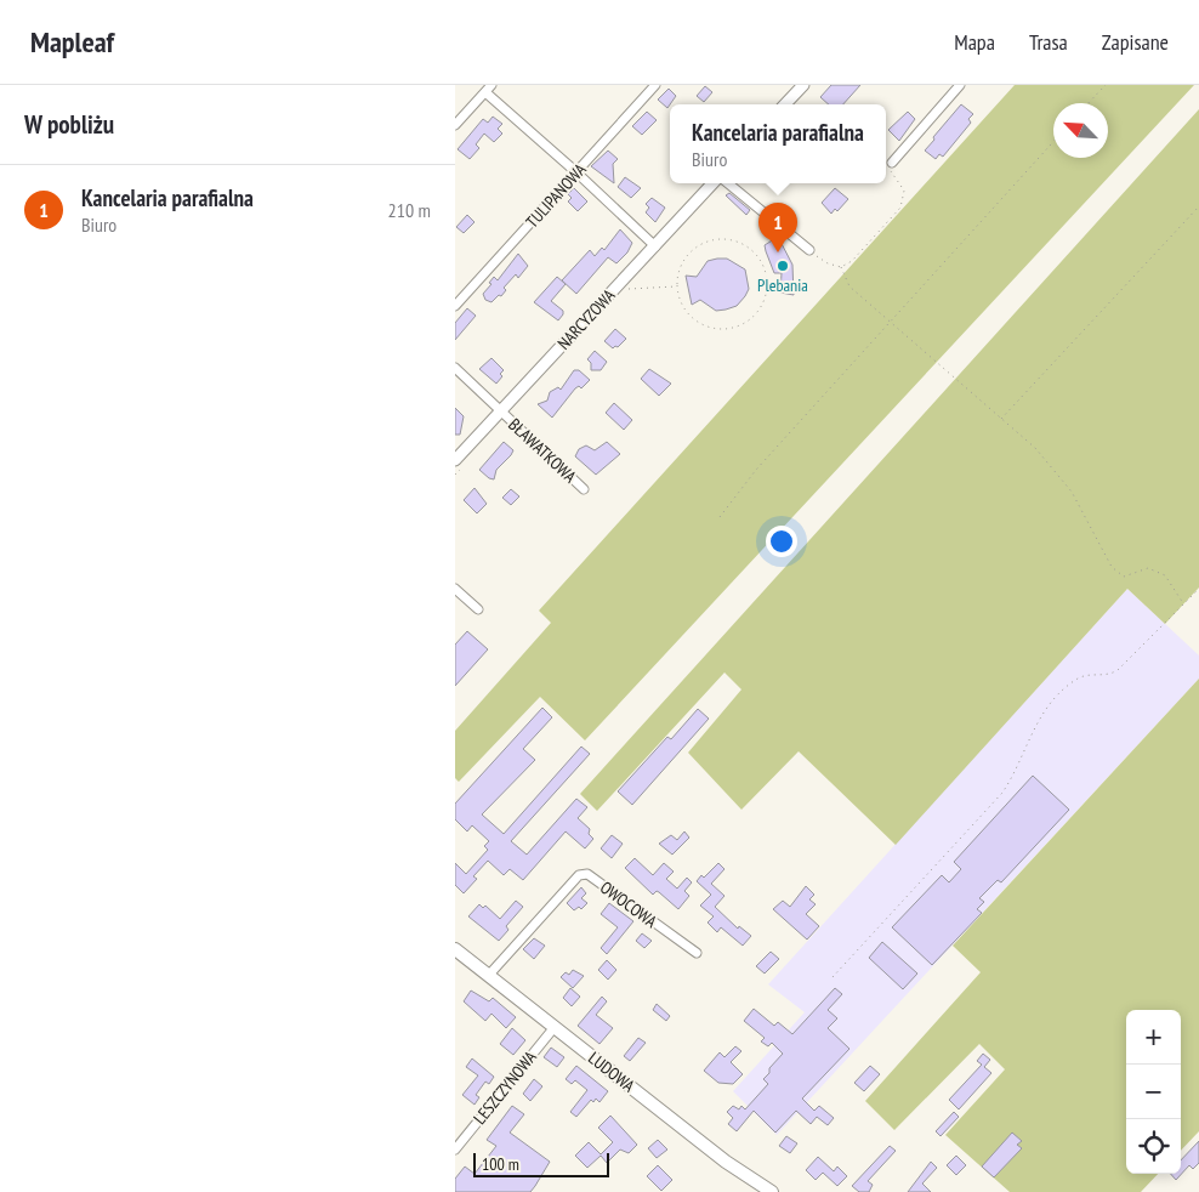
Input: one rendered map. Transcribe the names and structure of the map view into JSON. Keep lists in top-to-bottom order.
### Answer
{
  "streets": {
    "main road": ["LUDOWA"],
    "street": [
      "TULIPANOWA",
      "NARCYZOWA",
      "BŁAWATKOWA",
      "OWOCOWA",
      "LESZCZYNOWA"
    ]
  },
  "crossings": [
    ["NARCYZOWA", "BŁAWATKOWA"],
    ["OWOCOWA", "LUDOWA"],
    ["LUDOWA", "LESZCZYNOWA"]
  ],
  "places": ["Plebania"],
  "scale_bar": "100 m",
  "north": "top left",
  "page": {
    "header": "Mapleaf",
    "nav": ["Mapa", "Trasa", "Zapisane"],
    "heading": "W pobliżu",
    "popup": ["Kancelaria parafialna", "Biuro"],
    "list": [
      {
        "mark": "1",
        "name": "Kancelaria parafialna",
        "note": "Biuro",
        "value": "210 m"
      }
    ],
    "pins": "1",
    "map_buttons": ["+", "−"],
    "scale": "100 m"
  }
}
